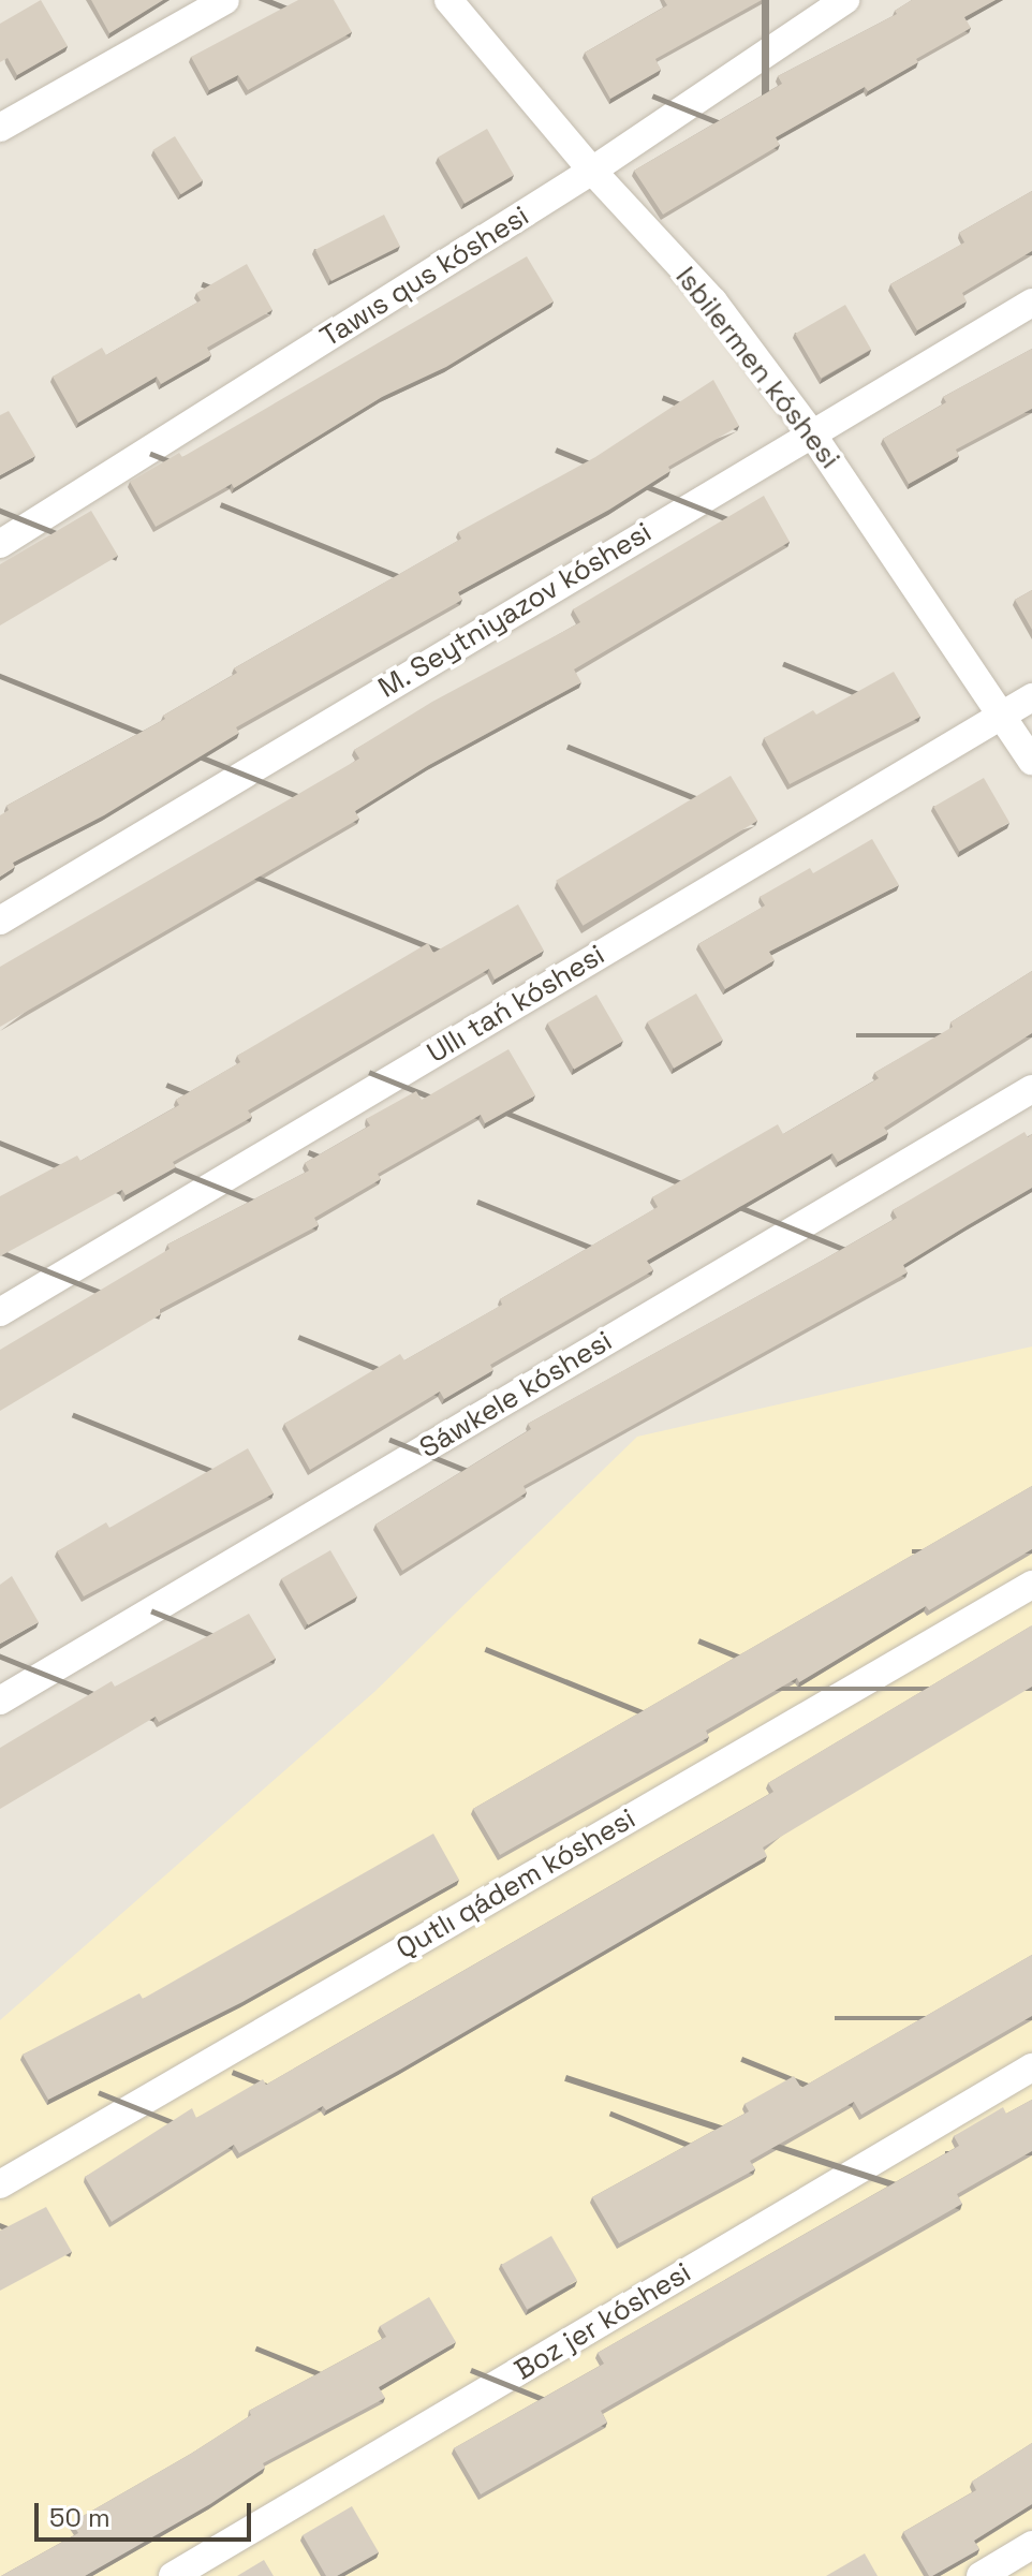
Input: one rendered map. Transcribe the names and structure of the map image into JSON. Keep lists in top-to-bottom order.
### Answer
{
  "streets": {
    "street": [
      "Tawıs qus kóshesi",
      "Isbilermen kóshesi",
      "M. Seytniyazov kóshesi",
      "Ullı tań kóshesi",
      "Sáwkele kóshesi",
      "Qutlı qádem kóshesi",
      "Boz jer kóshesi"
    ]
  },
  "crossings": [
    ["Tawıs qus kóshesi", "Isbilermen kóshesi"],
    ["Isbilermen kóshesi", "M. Seytniyazov kóshesi"],
    ["Isbilermen kóshesi", "Ullı tań kóshesi"]
  ],
  "scale_bar": "50 m"
}
